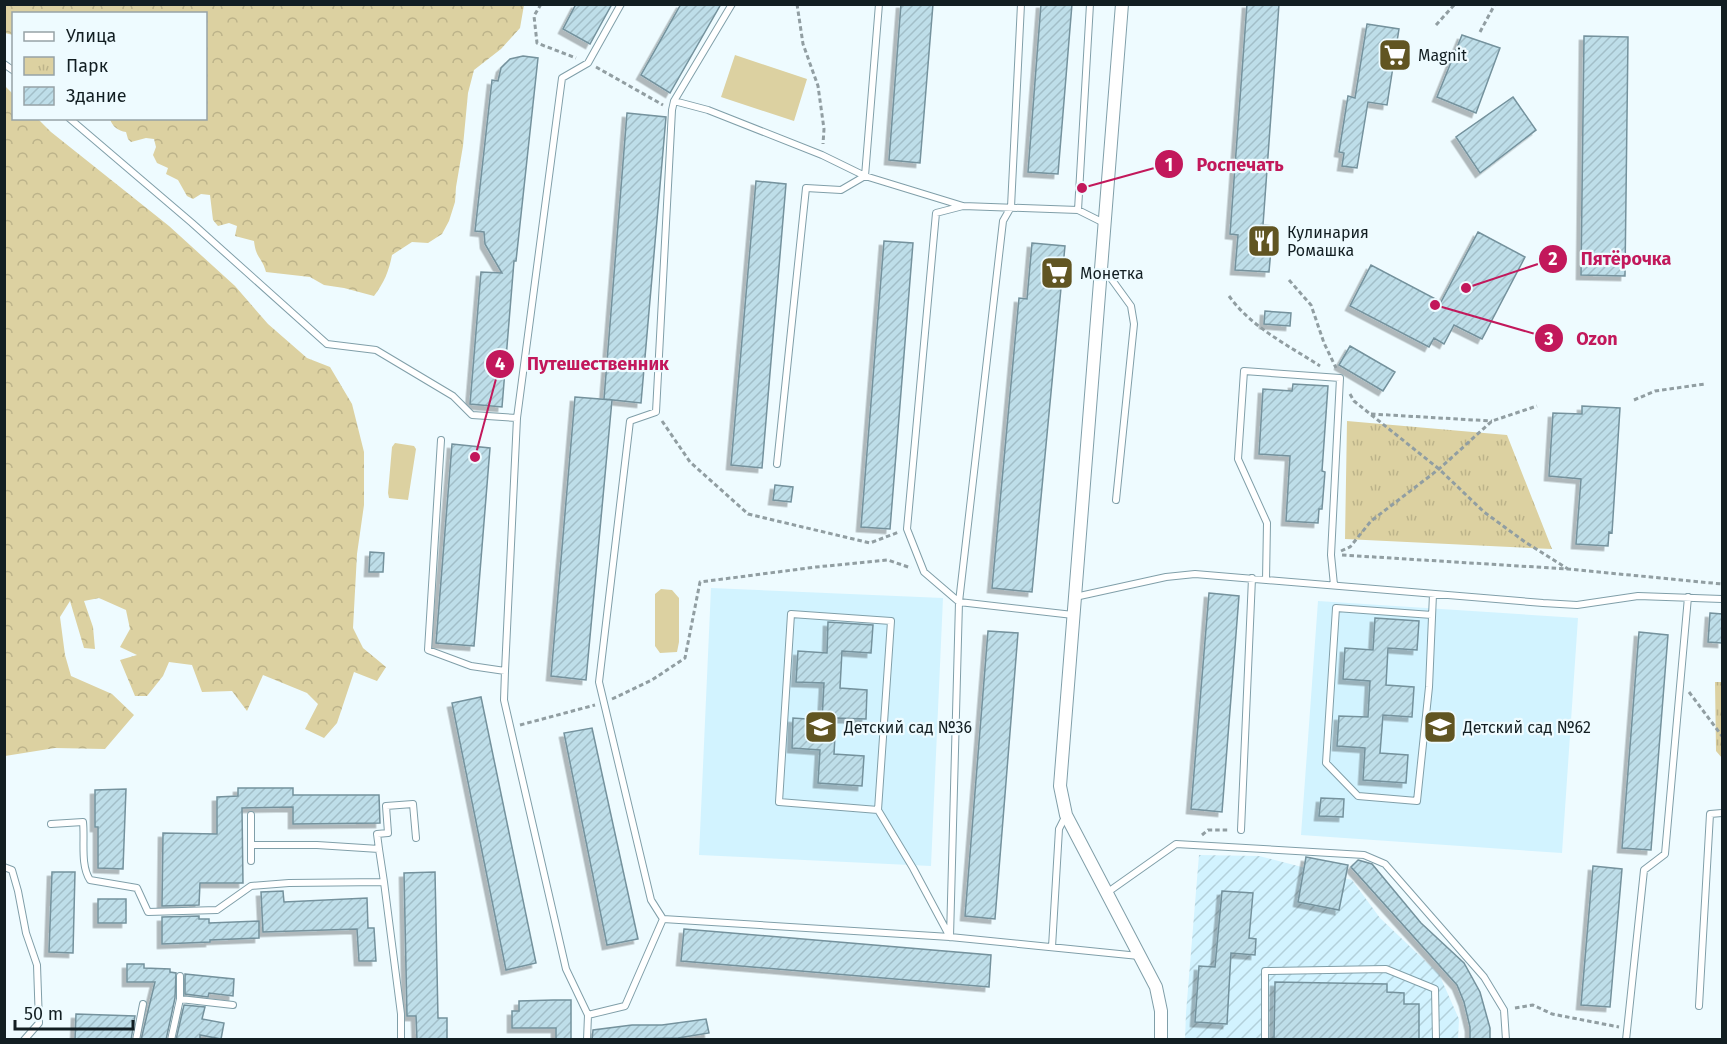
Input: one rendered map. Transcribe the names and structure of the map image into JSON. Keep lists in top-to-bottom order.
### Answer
{
  "places": {
    "supermarket": ["Magnit", "Монетка"],
    "other": [
      "Роспечать",
      "Пятёрочка",
      "Ozon",
      "Путешественник"
    ],
    "restaurant": ["Кулинария Ромашка"],
    "school or university": ["Детский сад №36", "Детский сад №62"]
  },
  "legend": ["Улица", "Парк", "Здание"],
  "scale_bar": "50 m"
}
